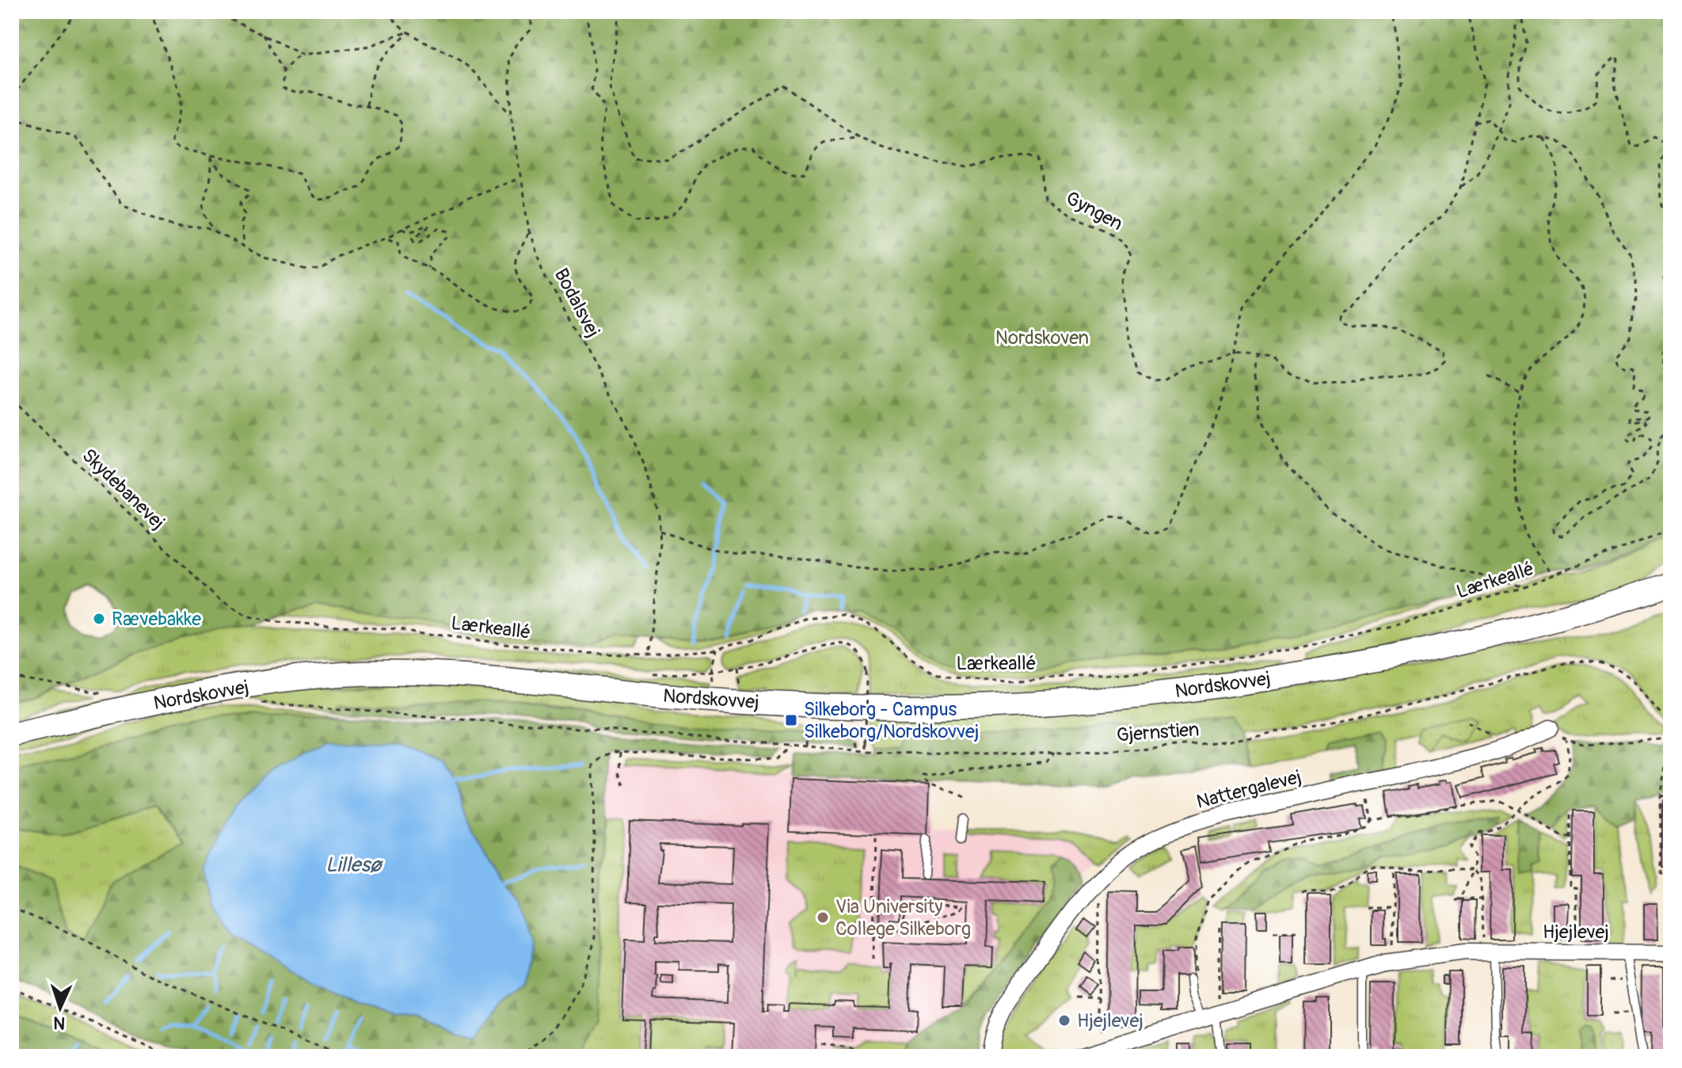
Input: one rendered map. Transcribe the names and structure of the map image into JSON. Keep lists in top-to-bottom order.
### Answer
{
  "streets": {
    "street": ["Nordskovvej", "Nattergalevej", "Hjejlevej"],
    "path": [
      "Gyngen",
      "Bodalsvej",
      "Skydebanevej",
      "Lærkeallé",
      "Gjernstien"
    ]
  },
  "crossings": [
    ["Bodalsvej", "Lærkeallé"],
    ["Skydebanevej", "Lærkeallé"]
  ],
  "water": ["Lillesø"],
  "parks": ["Nordskoven"],
  "places": {
    "other": ["Rævebakke", "Via University College Silkeborg", "Hjejlevej"],
    "transit": ["Silkeborg - Campus Silkeborg/Nordskovvej"]
  },
  "north": "bottom"
}
